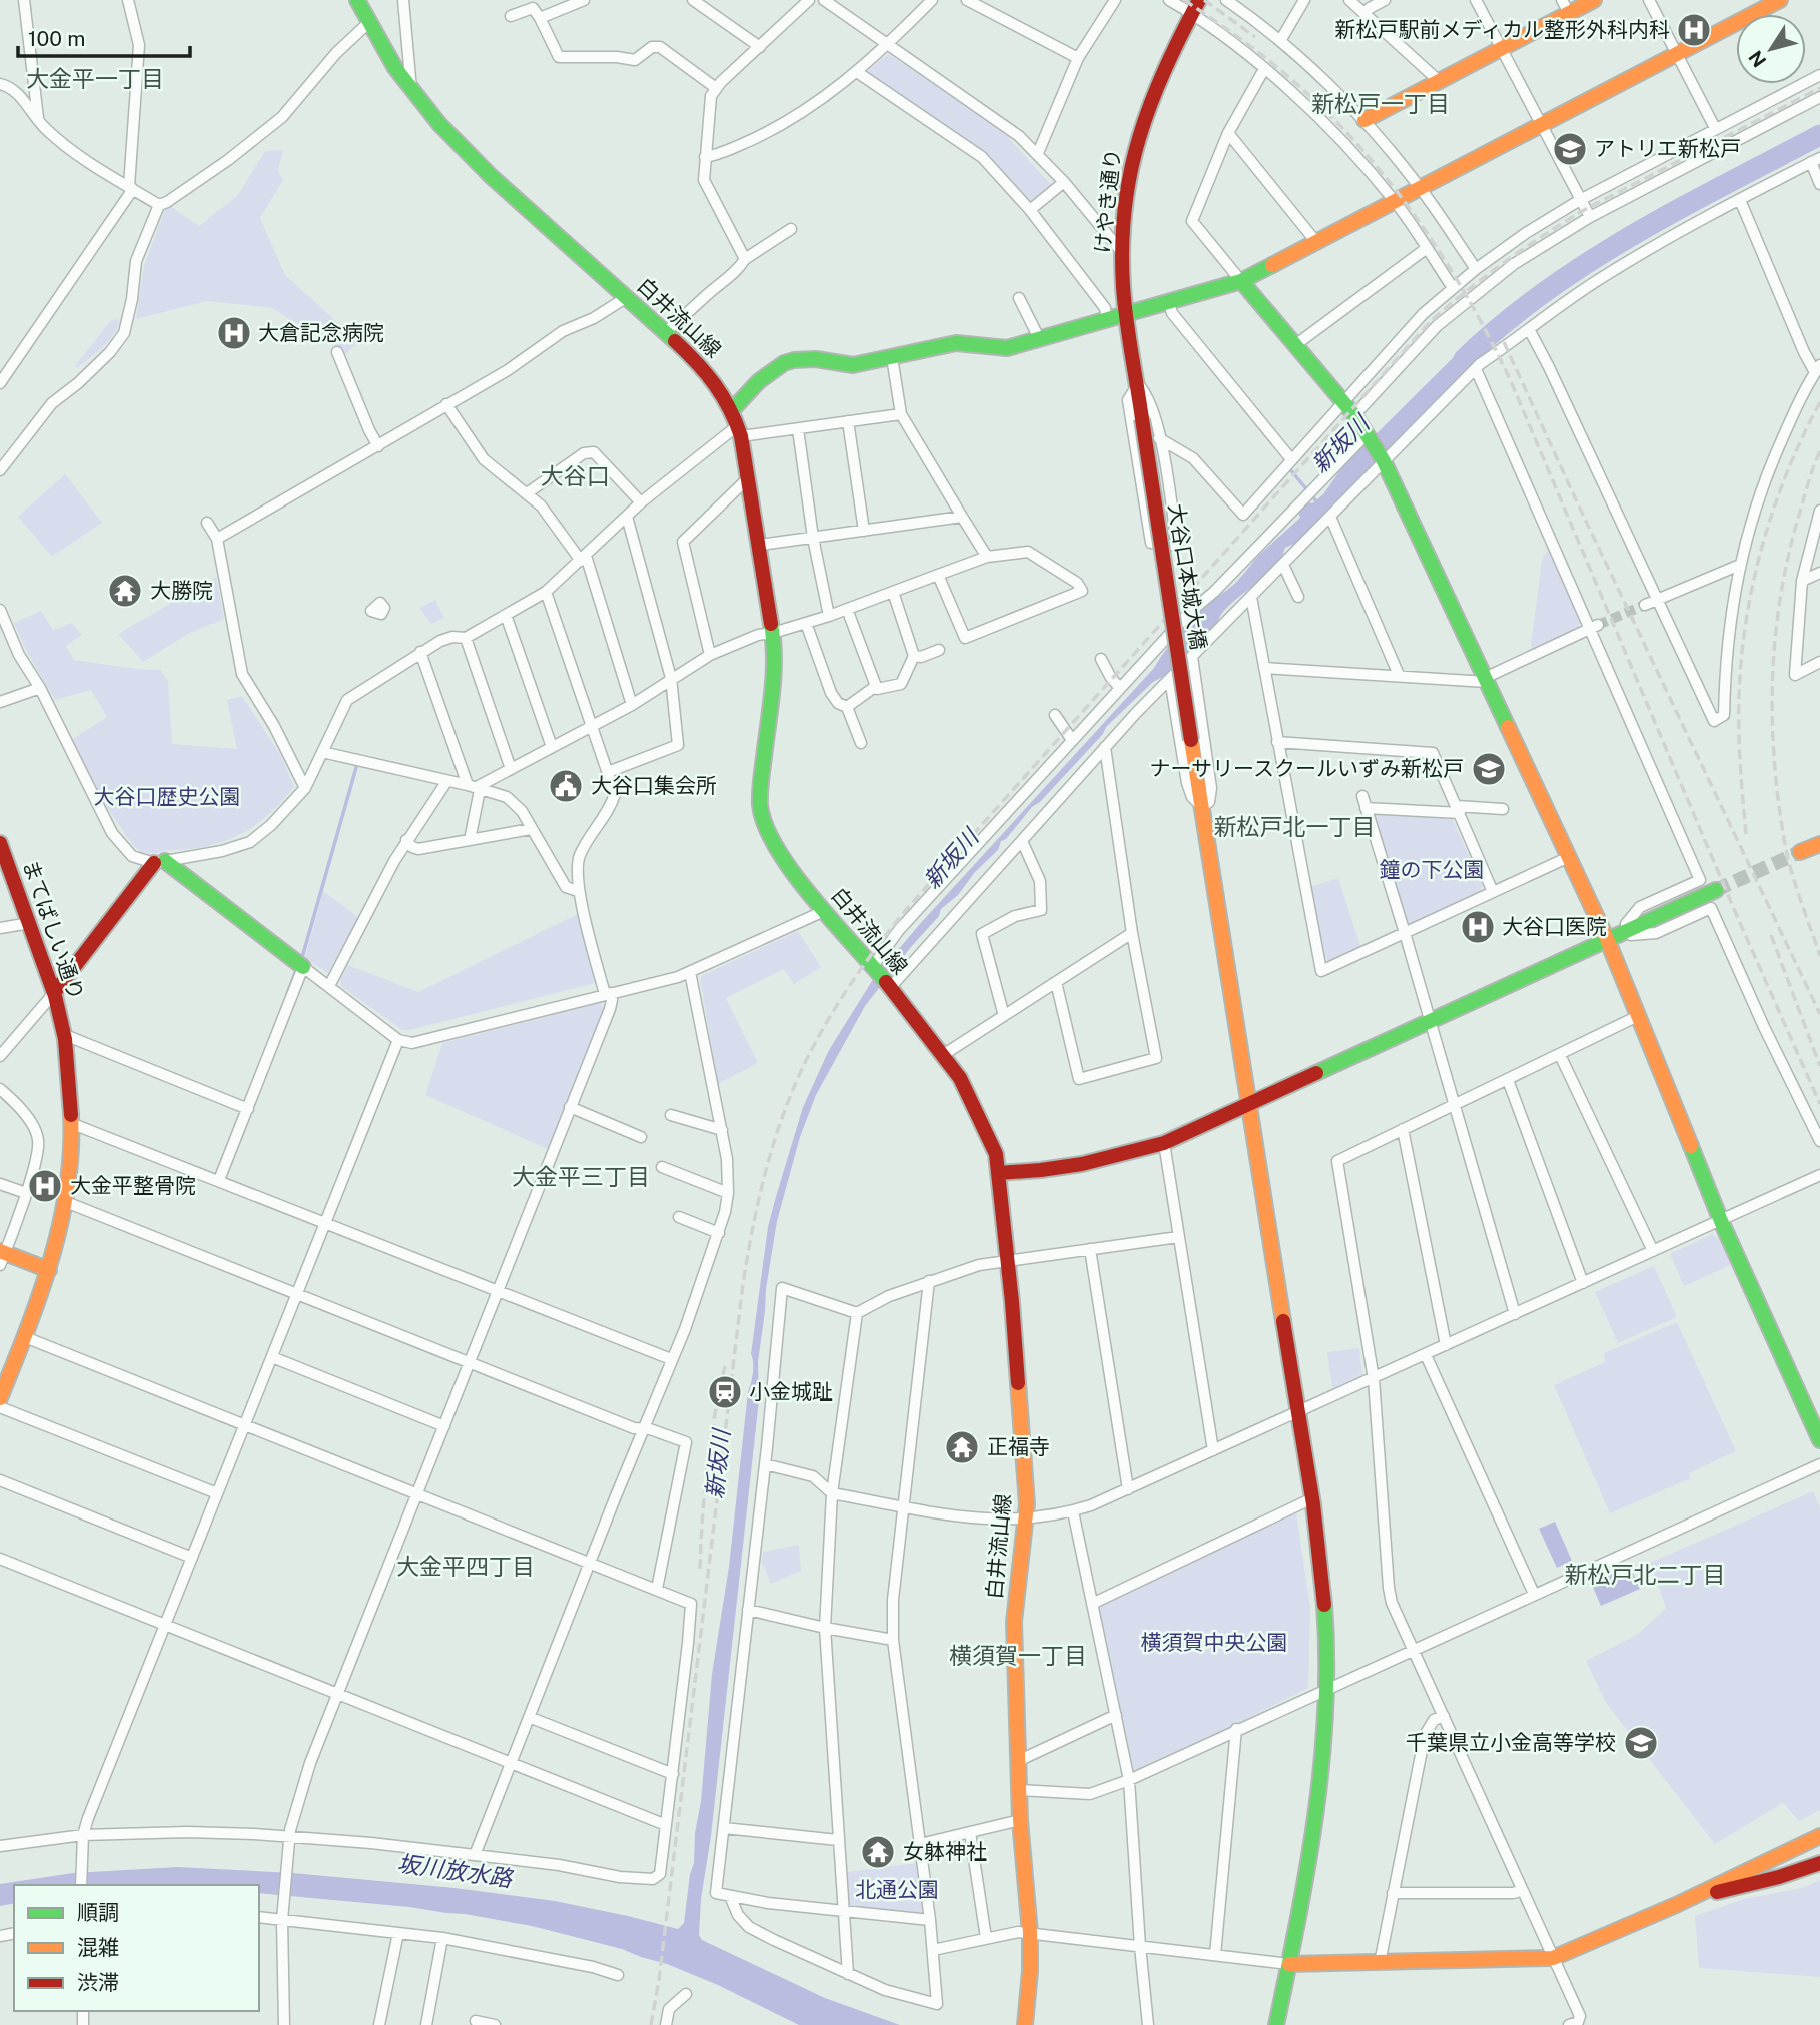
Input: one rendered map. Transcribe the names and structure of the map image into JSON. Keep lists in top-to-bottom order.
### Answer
{
  "streets": {
    "street": [
      "けやき通り",
      "白井流山線",
      "大谷口本城大橋",
      "まてばしい通り"
    ]
  },
  "crossings": [
    ["けやき通り", "大谷口本城大橋"]
  ],
  "districts": [
    "大金平一丁目",
    "新松戸一丁目",
    "大谷口",
    "新松戸北一丁目",
    "大金平三丁目",
    "大金平四丁目",
    "新松戸北二丁目",
    "横須賀一丁目"
  ],
  "water": ["新坂川", "坂川放水路"],
  "parks": [
    "大谷口歴史公園",
    "鐘の下公園",
    "横須賀中央公園",
    "北通公園"
  ],
  "places": {
    "hospital": [
      "新松戸駅前メディカル整形外科内科",
      "大倉記念病院",
      "大谷口医院",
      "大金平整骨院"
    ],
    "school or university": ["アトリエ新松戸", "ナーサリースクールいずみ新松戸", "千葉県立小金高等学校"],
    "temple": ["大勝院", "正福寺", "女躰神社"],
    "public building": ["大谷口集会所"],
    "station": ["小金城趾"]
  },
  "legend": ["順調", "混雑", "渋滞"],
  "scale_bar": "100 m",
  "north": "bottom left"
}
